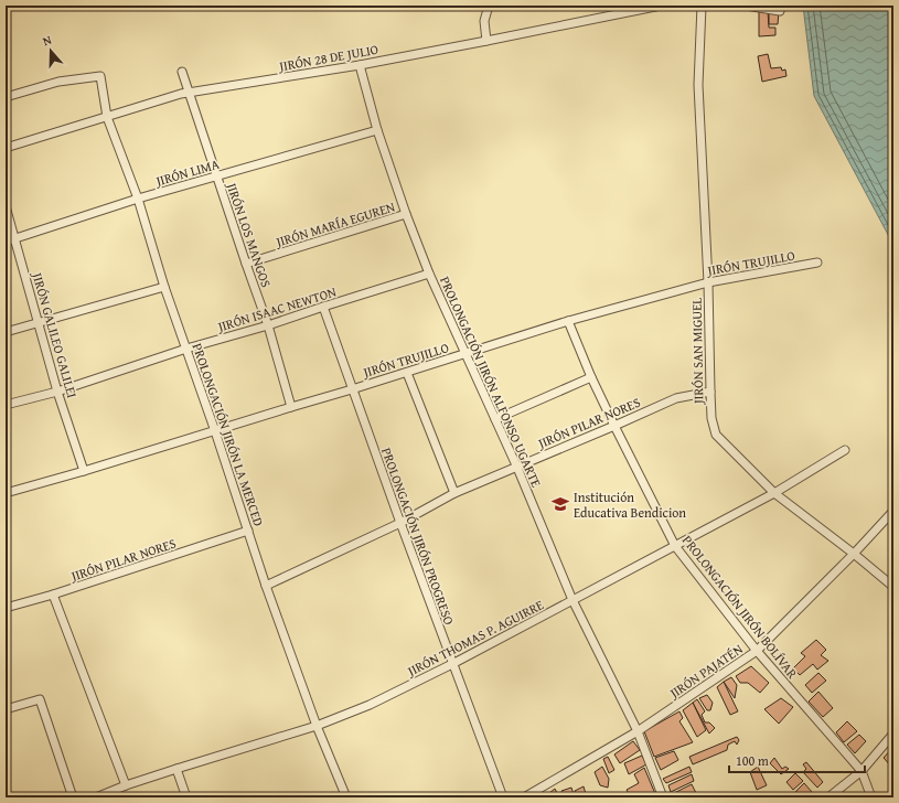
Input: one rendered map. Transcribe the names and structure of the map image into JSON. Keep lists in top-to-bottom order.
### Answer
{
  "streets": {
    "street": [
      "JIRÓN 28 DE JULIO",
      "JIRÓN LIMA",
      "JIRÓN MARÍA EGUREN",
      "JIRÓN LOS MANGOS",
      "JIRÓN TRUJILLO",
      "JIRÓN ISAAC NEWTON",
      "JIRÓN GALILEO GALILEI",
      "JIRÓN SAN MIGUEL",
      "PROLONGACIÓN JIRÓN ALFONSO UGARTE",
      "JIRÓN PILAR NORES",
      "PROLONGACIÓN JIRÓN LA MERCED",
      "PROLONGACIÓN JIRÓN PROGRESO",
      "PROLONGACIÓN JIRÓN BOLÍVAR",
      "JIRÓN THOMAS P. AGUIRRE",
      "JIRÓN PAJATÉN"
    ]
  },
  "crossings": [
    ["JIRÓN 28 DE JULIO", "JIRÓN LOS MANGOS"],
    ["JIRÓN 28 DE JULIO", "PROLONGACIÓN JIRÓN ALFONSO UGARTE"],
    ["JIRÓN 28 DE JULIO", "PROLONGACIÓN JIRÓN LA MERCED"],
    ["JIRÓN LIMA", "JIRÓN LOS MANGOS"],
    ["JIRÓN LIMA", "JIRÓN GALILEO GALILEI"],
    ["JIRÓN LIMA", "PROLONGACIÓN JIRÓN ALFONSO UGARTE"],
    ["JIRÓN LIMA", "PROLONGACIÓN JIRÓN LA MERCED"],
    ["JIRÓN MARÍA EGUREN", "JIRÓN LOS MANGOS"],
    ["JIRÓN MARÍA EGUREN", "PROLONGACIÓN JIRÓN ALFONSO UGARTE"],
    ["JIRÓN LOS MANGOS", "JIRÓN TRUJILLO"],
    ["JIRÓN LOS MANGOS", "JIRÓN ISAAC NEWTON"],
    ["JIRÓN TRUJILLO", "JIRÓN GALILEO GALILEI"],
    ["JIRÓN TRUJILLO", "JIRÓN SAN MIGUEL"],
    ["JIRÓN TRUJILLO", "PROLONGACIÓN JIRÓN ALFONSO UGARTE"],
    ["JIRÓN TRUJILLO", "PROLONGACIÓN JIRÓN LA MERCED"],
    ["JIRÓN TRUJILLO", "PROLONGACIÓN JIRÓN PROGRESO"],
    ["JIRÓN TRUJILLO", "PROLONGACIÓN JIRÓN BOLÍVAR"],
    ["JIRÓN ISAAC NEWTON", "JIRÓN GALILEO GALILEI"],
    ["JIRÓN ISAAC NEWTON", "PROLONGACIÓN JIRÓN ALFONSO UGARTE"],
    ["JIRÓN ISAAC NEWTON", "PROLONGACIÓN JIRÓN LA MERCED"],
    ["JIRÓN ISAAC NEWTON", "PROLONGACIÓN JIRÓN PROGRESO"],
    ["JIRÓN SAN MIGUEL", "JIRÓN PILAR NORES"],
    ["JIRÓN SAN MIGUEL", "JIRÓN THOMAS P. AGUIRRE"],
    ["JIRÓN SAN MIGUEL", "JIRÓN PAJATÉN"],
    ["PROLONGACIÓN JIRÓN ALFONSO UGARTE", "JIRÓN PILAR NORES"],
    ["PROLONGACIÓN JIRÓN ALFONSO UGARTE", "JIRÓN THOMAS P. AGUIRRE"],
    ["PROLONGACIÓN JIRÓN ALFONSO UGARTE", "JIRÓN PAJATÉN"],
    ["JIRÓN PILAR NORES", "PROLONGACIÓN JIRÓN LA MERCED"],
    ["JIRÓN PILAR NORES", "PROLONGACIÓN JIRÓN PROGRESO"],
    ["JIRÓN PILAR NORES", "PROLONGACIÓN JIRÓN BOLÍVAR"],
    ["PROLONGACIÓN JIRÓN LA MERCED", "JIRÓN THOMAS P. AGUIRRE"],
    ["PROLONGACIÓN JIRÓN PROGRESO", "JIRÓN THOMAS P. AGUIRRE"],
    ["PROLONGACIÓN JIRÓN BOLÍVAR", "JIRÓN THOMAS P. AGUIRRE"],
    ["PROLONGACIÓN JIRÓN BOLÍVAR", "JIRÓN PAJATÉN"]
  ],
  "places": {
    "school or university": ["Institución Educativa Bendicion"]
  },
  "scale_bar": "100 m",
  "north": "top"
}
